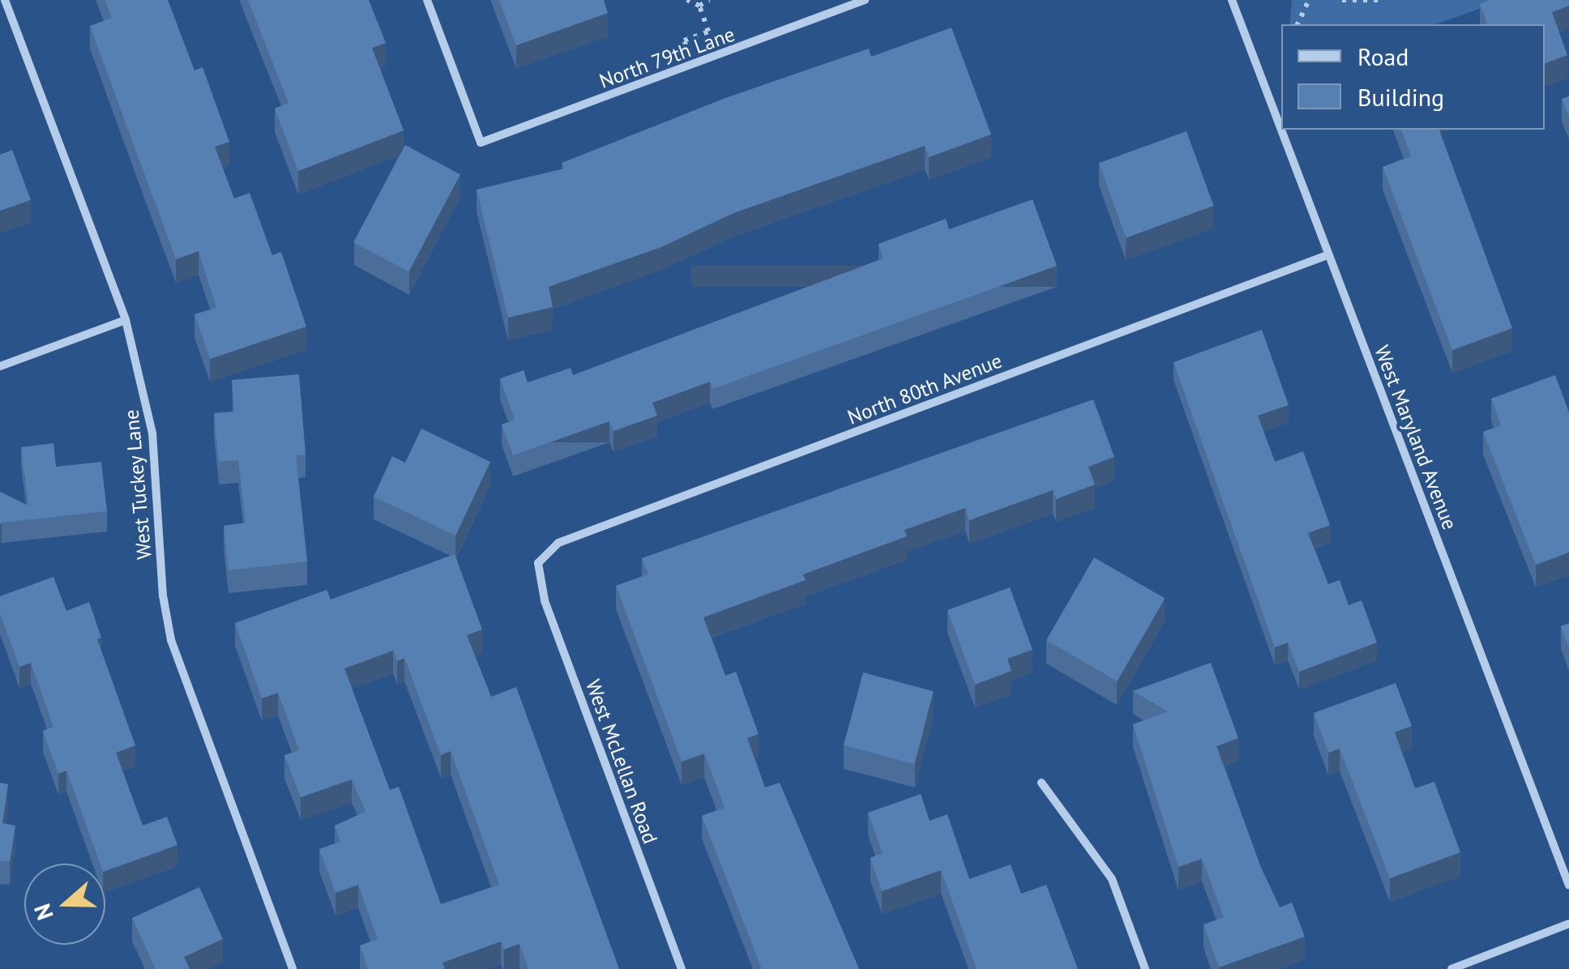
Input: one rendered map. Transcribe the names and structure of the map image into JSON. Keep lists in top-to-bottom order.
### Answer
{
  "streets": {
    "street": [
      "North 79th Lane",
      "North 80th Avenue",
      "West Maryland Avenue",
      "West Tuckey Lane",
      "West McLellan Road"
    ]
  },
  "crossings": [
    ["North 80th Avenue", "West Maryland Avenue"],
    ["North 80th Avenue", "West McLellan Road"]
  ],
  "legend": ["Road", "Building"],
  "north": "left"
}
